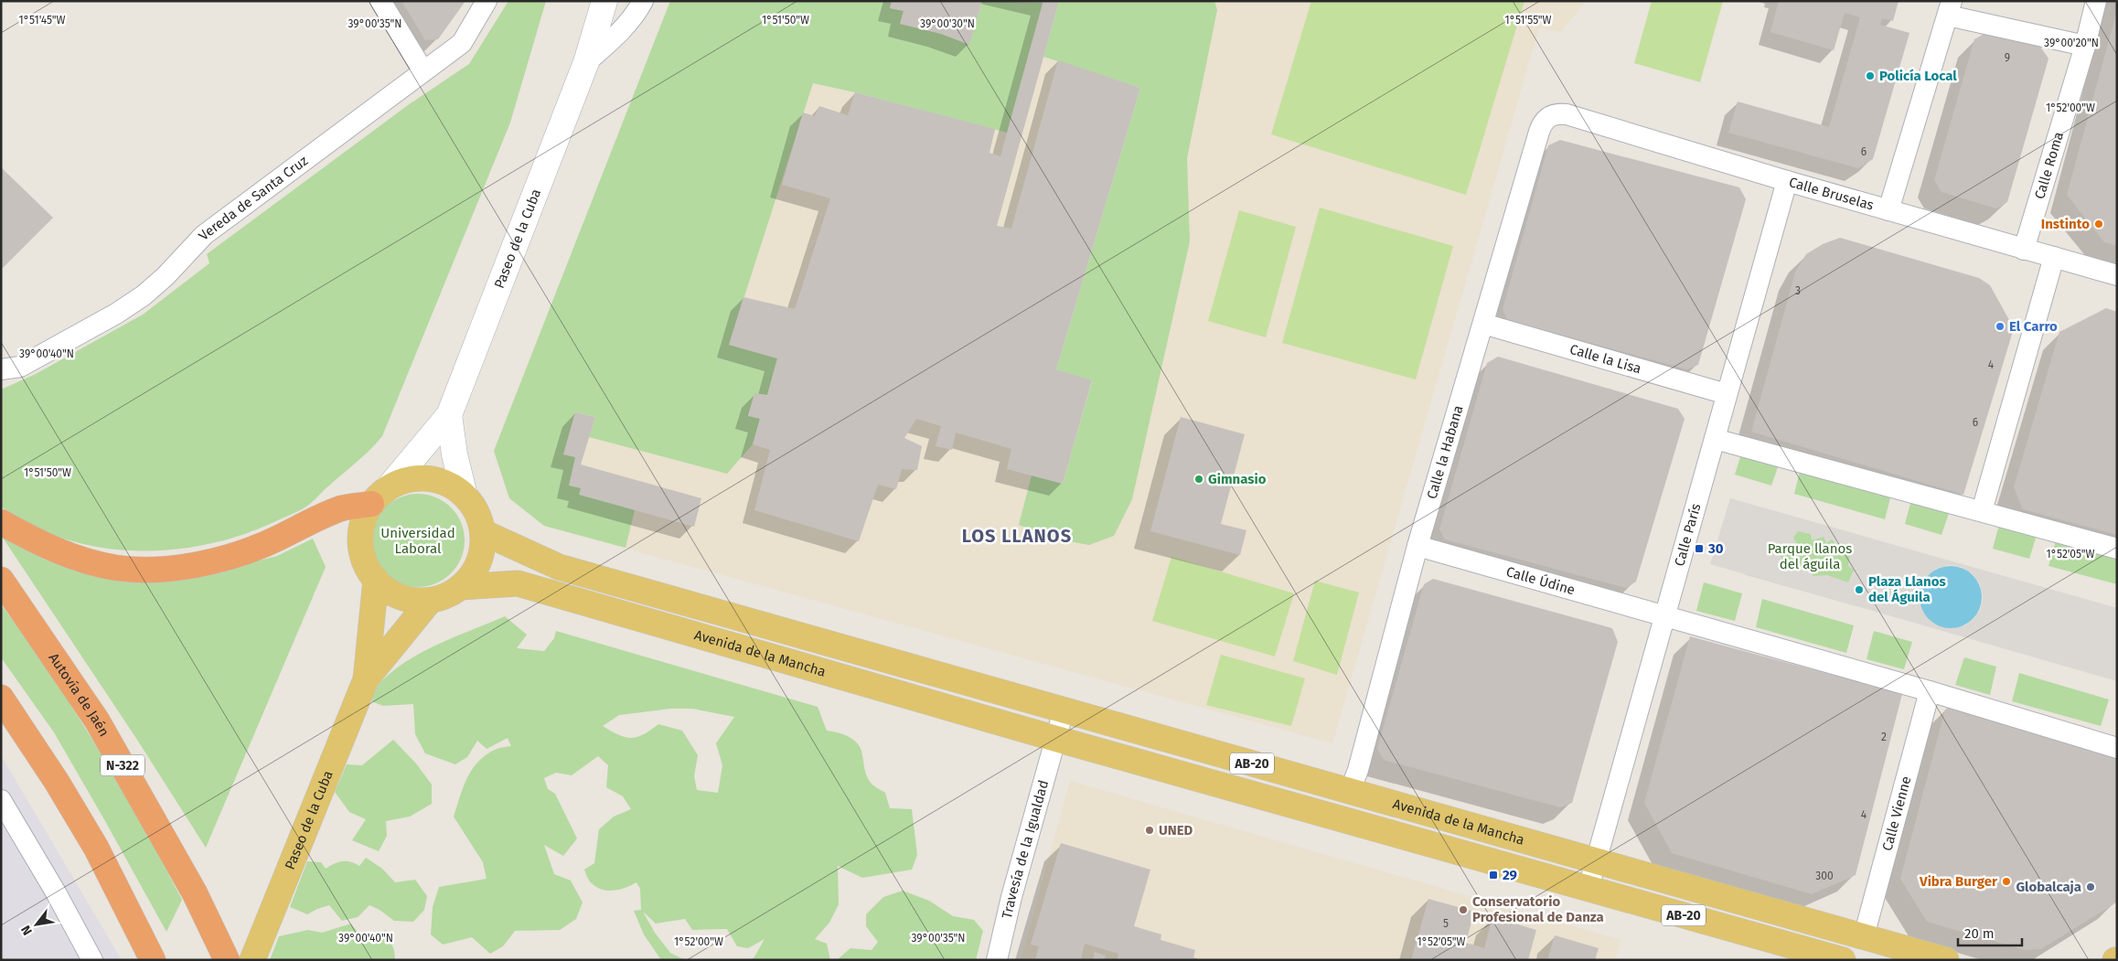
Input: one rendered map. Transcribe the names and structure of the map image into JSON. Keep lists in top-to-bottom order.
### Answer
{
  "streets": {
    "highway": ["Autovía de Jaén", "N-322"],
    "main road": ["Paseo de la Cuba", "Avenida de la Mancha", "AB-20"],
    "street": [
      "Calle Roma",
      "Calle Bruselas",
      "Vereda de Santa Cruz",
      "Calle la Lisa",
      "Calle la Habana",
      "Calle París",
      "Calle Údine",
      "Calle Vienne",
      "Travesía de la Igualdad"
    ]
  },
  "crossings": [
    ["Calle Roma", "Calle Bruselas"],
    ["Calle Bruselas", "Calle la Habana"],
    ["Calle Bruselas", "Calle París"],
    ["Paseo de la Cuba", "Avenida de la Mancha"],
    ["Calle la Lisa", "Calle la Habana"],
    ["Calle la Lisa", "Calle París"],
    ["Calle la Habana", "Calle Údine"],
    ["Calle la Habana", "Avenida de la Mancha"],
    ["Calle París", "Calle Údine"],
    ["Calle París", "Avenida de la Mancha"],
    ["Avenida de la Mancha", "Calle Vienne"],
    ["Avenida de la Mancha", "Travesía de la Igualdad"]
  ],
  "districts": ["LOS LLANOS"],
  "parks": ["Universidad Laboral", "Parque llanos del águila"],
  "places": {
    "other": [
      "Policía Local",
      "Instinto",
      "El Carro",
      "Gimnasio",
      "Plaza Llanos del Águila",
      "UNED",
      "Vibra Burger",
      "Globalcaja",
      "Conservatorio Profesional de Danza"
    ],
    "transit": ["30", "29"]
  },
  "house_numbers": [
    "9",
    "6",
    "3",
    "4",
    "6",
    "2",
    "4",
    "300",
    "5"
  ],
  "scale_bar": "20 m",
  "north": "bottom left",
  "coordinates": [
    "1°51'45\"W",
    "1°51'50\"W",
    "1°51'55\"W",
    "39°00'35\"N",
    "39°00'30\"N",
    "39°00'20\"N",
    "1°52'00\"W",
    "39°00'40\"N",
    "1°52'05\"W"
  ]
}
